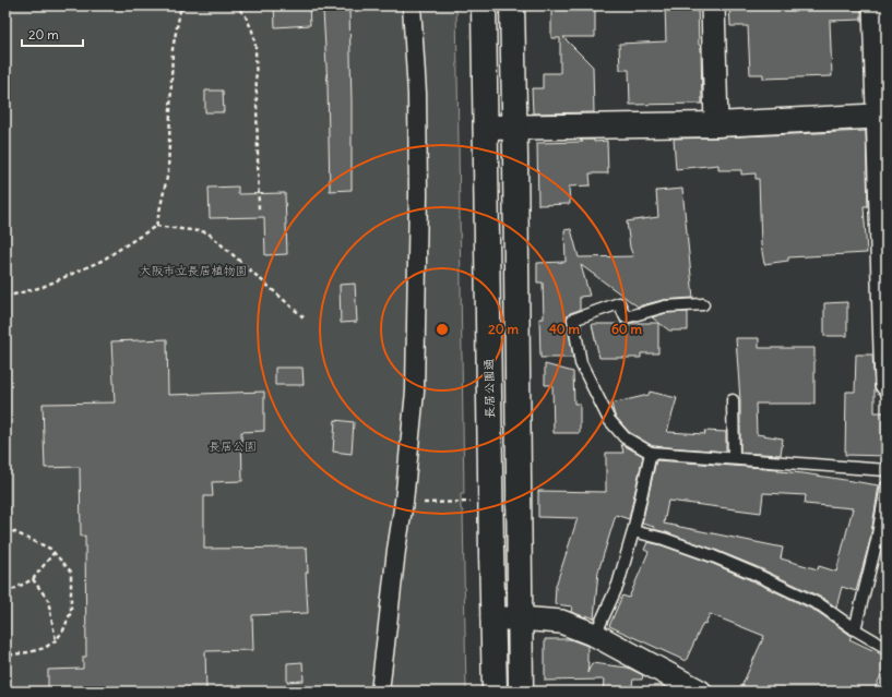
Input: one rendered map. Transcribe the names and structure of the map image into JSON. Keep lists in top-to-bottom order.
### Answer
{
  "streets": {
    "main road": ["長居公園通"]
  },
  "parks": ["大阪市立長居植物園", "長居公園"],
  "scale_bar": "20 m",
  "rings": ["20 m", "40 m", "60 m"]
}
